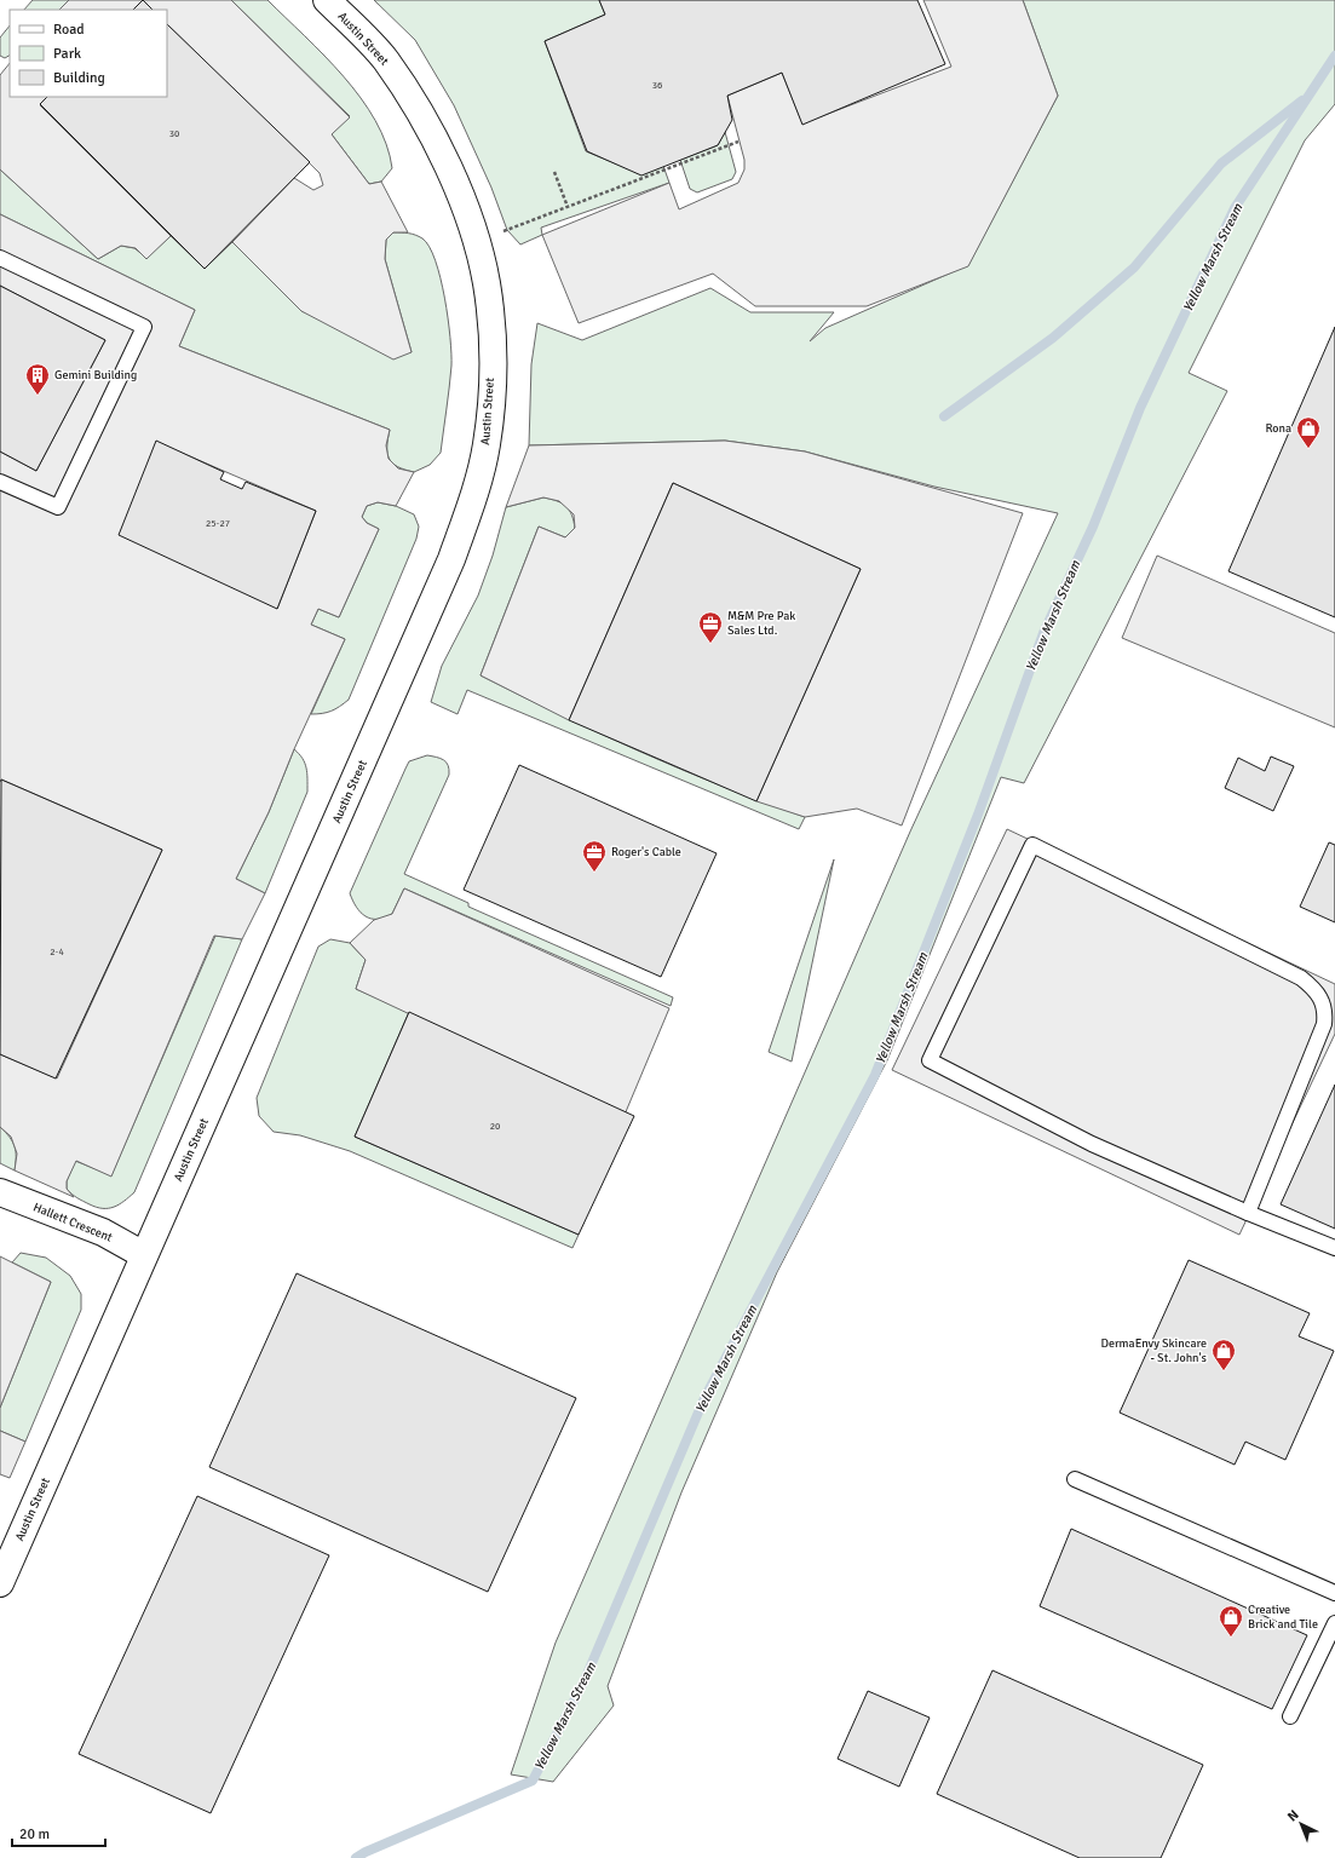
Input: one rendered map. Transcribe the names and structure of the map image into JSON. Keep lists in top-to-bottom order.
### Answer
{
  "streets": {
    "street": ["Austin Street", "Hallett Crescent"]
  },
  "crossings": [
    ["Austin Street", "Hallett Crescent"]
  ],
  "water": ["Yellow Marsh Stream"],
  "places": {
    "building": ["Gemini Building"],
    "shop": ["Rona", "DermaEnvy Skincare - St. John's", "Creative Brick and Tile"],
    "office": ["M&M Pre Pak Sales Ltd.", "Roger's Cable"]
  },
  "house_numbers": [
    "36",
    "30",
    "25-27",
    "2-4",
    "20"
  ],
  "legend": ["Road", "Park", "Building"],
  "scale_bar": "20 m",
  "north": "top left"
}
